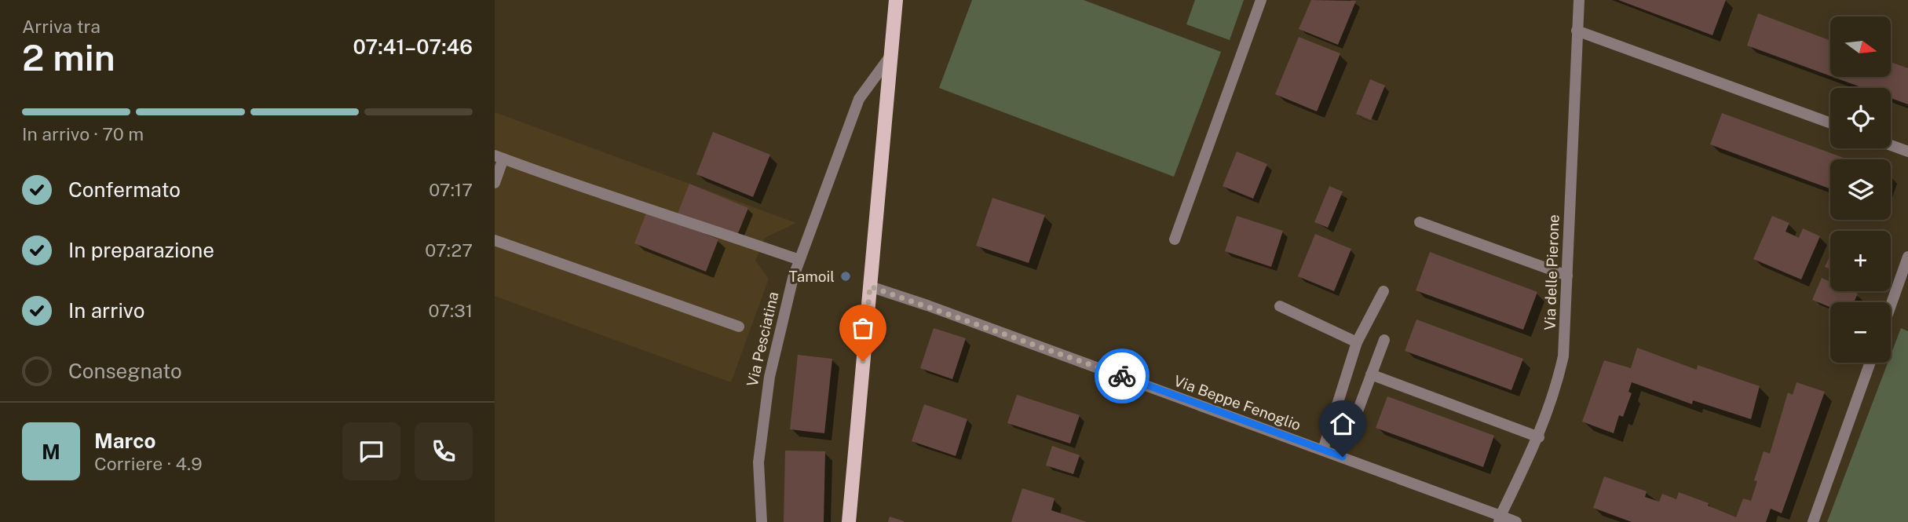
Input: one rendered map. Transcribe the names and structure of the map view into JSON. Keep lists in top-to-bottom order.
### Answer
{
  "streets": {
    "street": ["Via delle Pierone", "Via Pesciatina", "Via Beppe Fenoglio"]
  },
  "crossings": [
    ["Via delle Pierone", "Via Beppe Fenoglio"]
  ],
  "places": ["Tamoil"],
  "north": "right",
  "page": {
    "heading": ["2 min", "Arriva tra", "07:41–07:46"],
    "panel": ["Marco", "Corriere · 4.9"],
    "map_buttons": ["+", "−"],
    "bar": "In arrivo · 70 m",
    "list": [
      ["Confermato", "07:17"],
      ["In preparazione", "07:27"],
      ["In arrivo", "07:31"],
      "Consegnato"
    ],
    "round": "M"
  }
}
